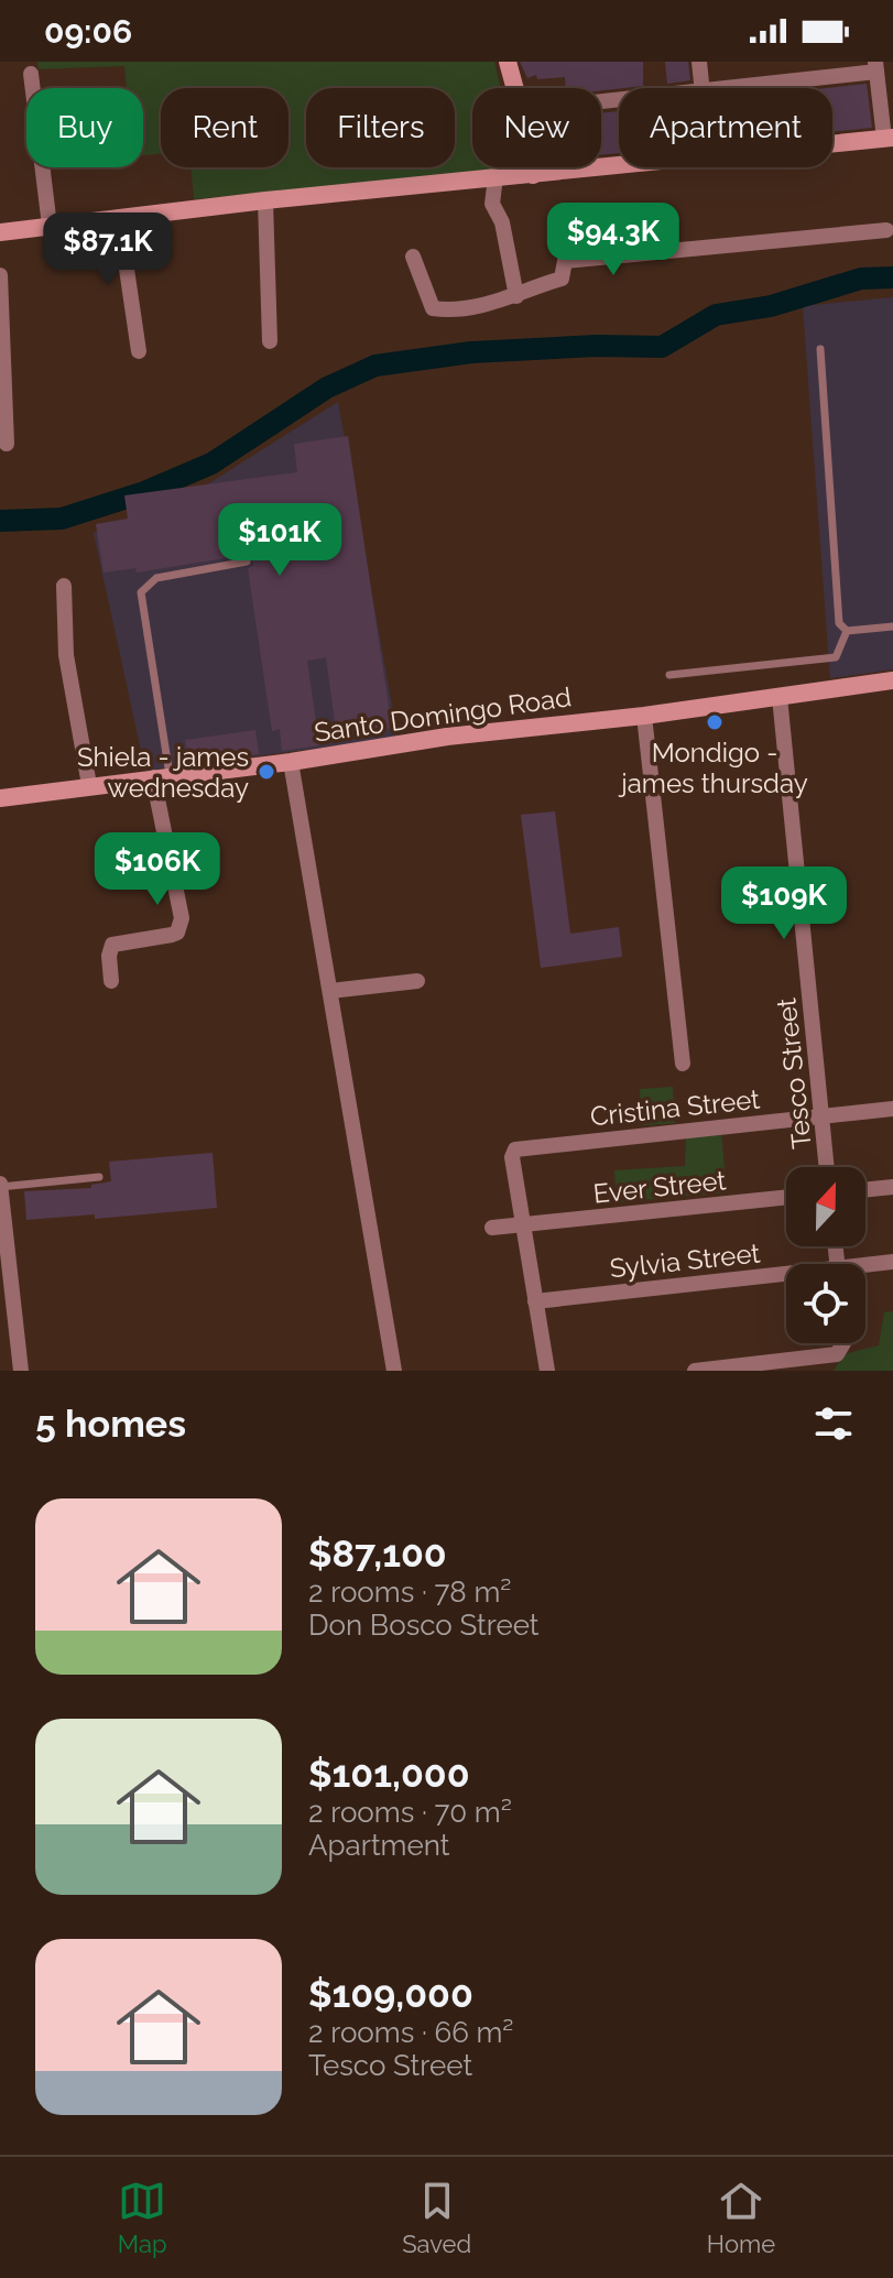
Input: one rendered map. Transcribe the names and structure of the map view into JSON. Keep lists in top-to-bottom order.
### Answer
{
  "streets": {
    "street": [
      "Santo Domingo Road",
      "Tesco Street",
      "Cristina Street",
      "Ever Street",
      "Sylvia Street"
    ]
  },
  "crossings": [
    ["Santo Domingo Road", "Tesco Street"],
    ["Tesco Street", "Cristina Street"],
    ["Cristina Street", "Ever Street"]
  ],
  "places": ["Mondigo - james thursday", "Shiela - james wednesday"],
  "north": "top",
  "page": {
    "status": "09:06",
    "chip": [
      "Buy",
      "Rent",
      "Filters",
      "New",
      "Apartment"
    ],
    "price": [
      "$94.3K",
      "$87.1K",
      "$101K",
      "$106K",
      "$109K"
    ],
    "heading": "5 homes",
    "list": [
      {
        "name": "$87,100",
        "note": "2 rooms · 78 m² · Don Bosco Street"
      },
      {
        "name": "$101,000",
        "note": "2 rooms · 70 m² · Apartment"
      },
      {
        "name": "$109,000",
        "note": "2 rooms · 66 m² · Tesco Street"
      }
    ],
    "tabs": ["Map", "Saved", "Home"]
  }
}
